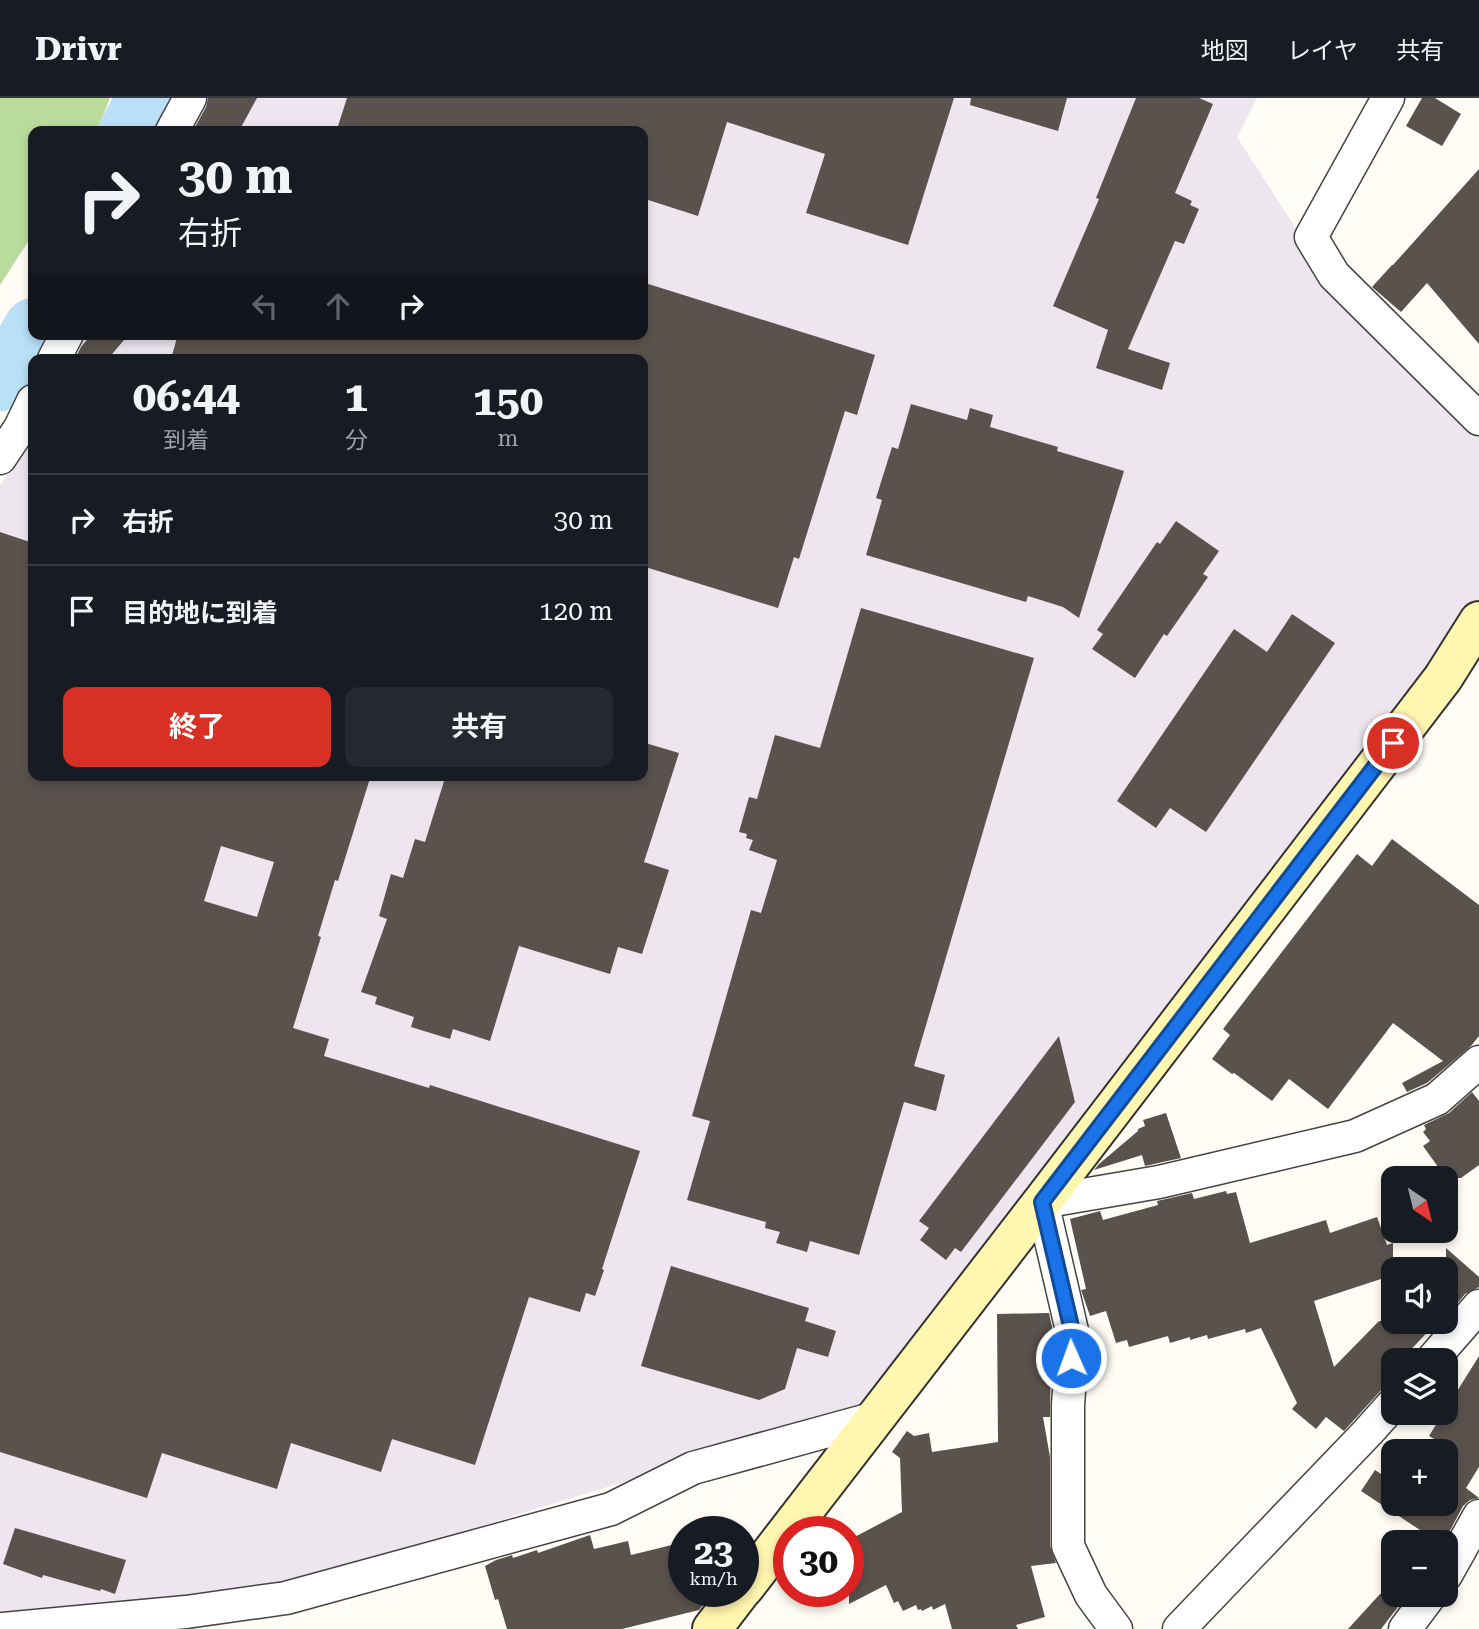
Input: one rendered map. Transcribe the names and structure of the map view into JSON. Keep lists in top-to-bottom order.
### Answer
{
  "north": "bottom right",
  "page": {
    "header": "Drivr",
    "nav": ["地図", "レイヤ", "共有"],
    "turn": ["30 m", "右折"],
    "eta": [
      "06:44",
      "到着",
      "1",
      "分",
      "150",
      "m"
    ],
    "list": [
      {
        "name": "右折",
        "value": "30 m"
      },
      {
        "name": "目的地に到着",
        "value": "120 m"
      }
    ],
    "buttons": ["終了", "共有"],
    "map_buttons": ["+", "−"],
    "speed": "23 km/h",
    "limit": "30"
  }
}
